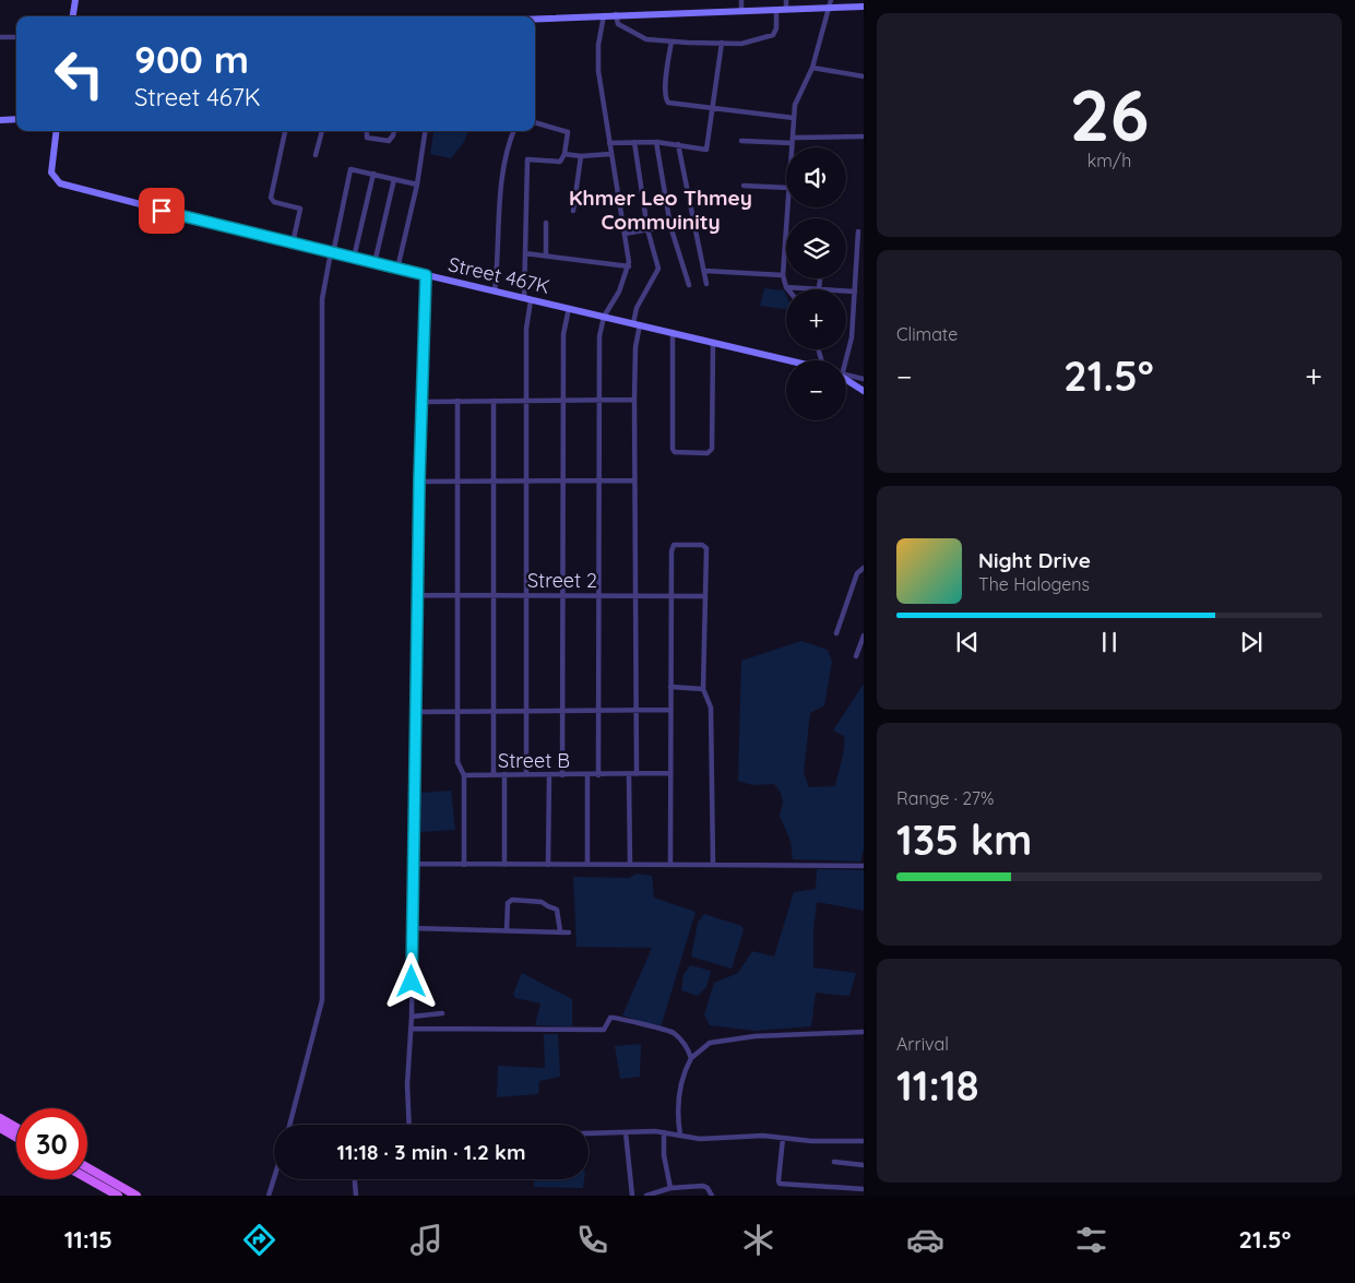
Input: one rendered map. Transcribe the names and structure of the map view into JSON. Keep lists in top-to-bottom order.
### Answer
{
  "streets": {
    "street": ["Street 467K", "Street 2", "Street B"]
  },
  "districts": ["Khmer Leo Thmey Commuinity"],
  "page": {
    "tile": [
      ["26", "km/h"],
      "Climate",
      ["Range · 27%", "135 km"],
      ["Arrival", "11:18"]
    ],
    "turn": ["900 m", "Street 467K"],
    "map_buttons": ["+", "−"],
    "heat": ["−", "21.5°", "+"],
    "song": ["Night Drive", "The Halogens"],
    "limit": "30",
    "trip": "11:18 · 3 min · 1.2 km",
    "tabs": ["11:15", "21.5°"]
  }
}
